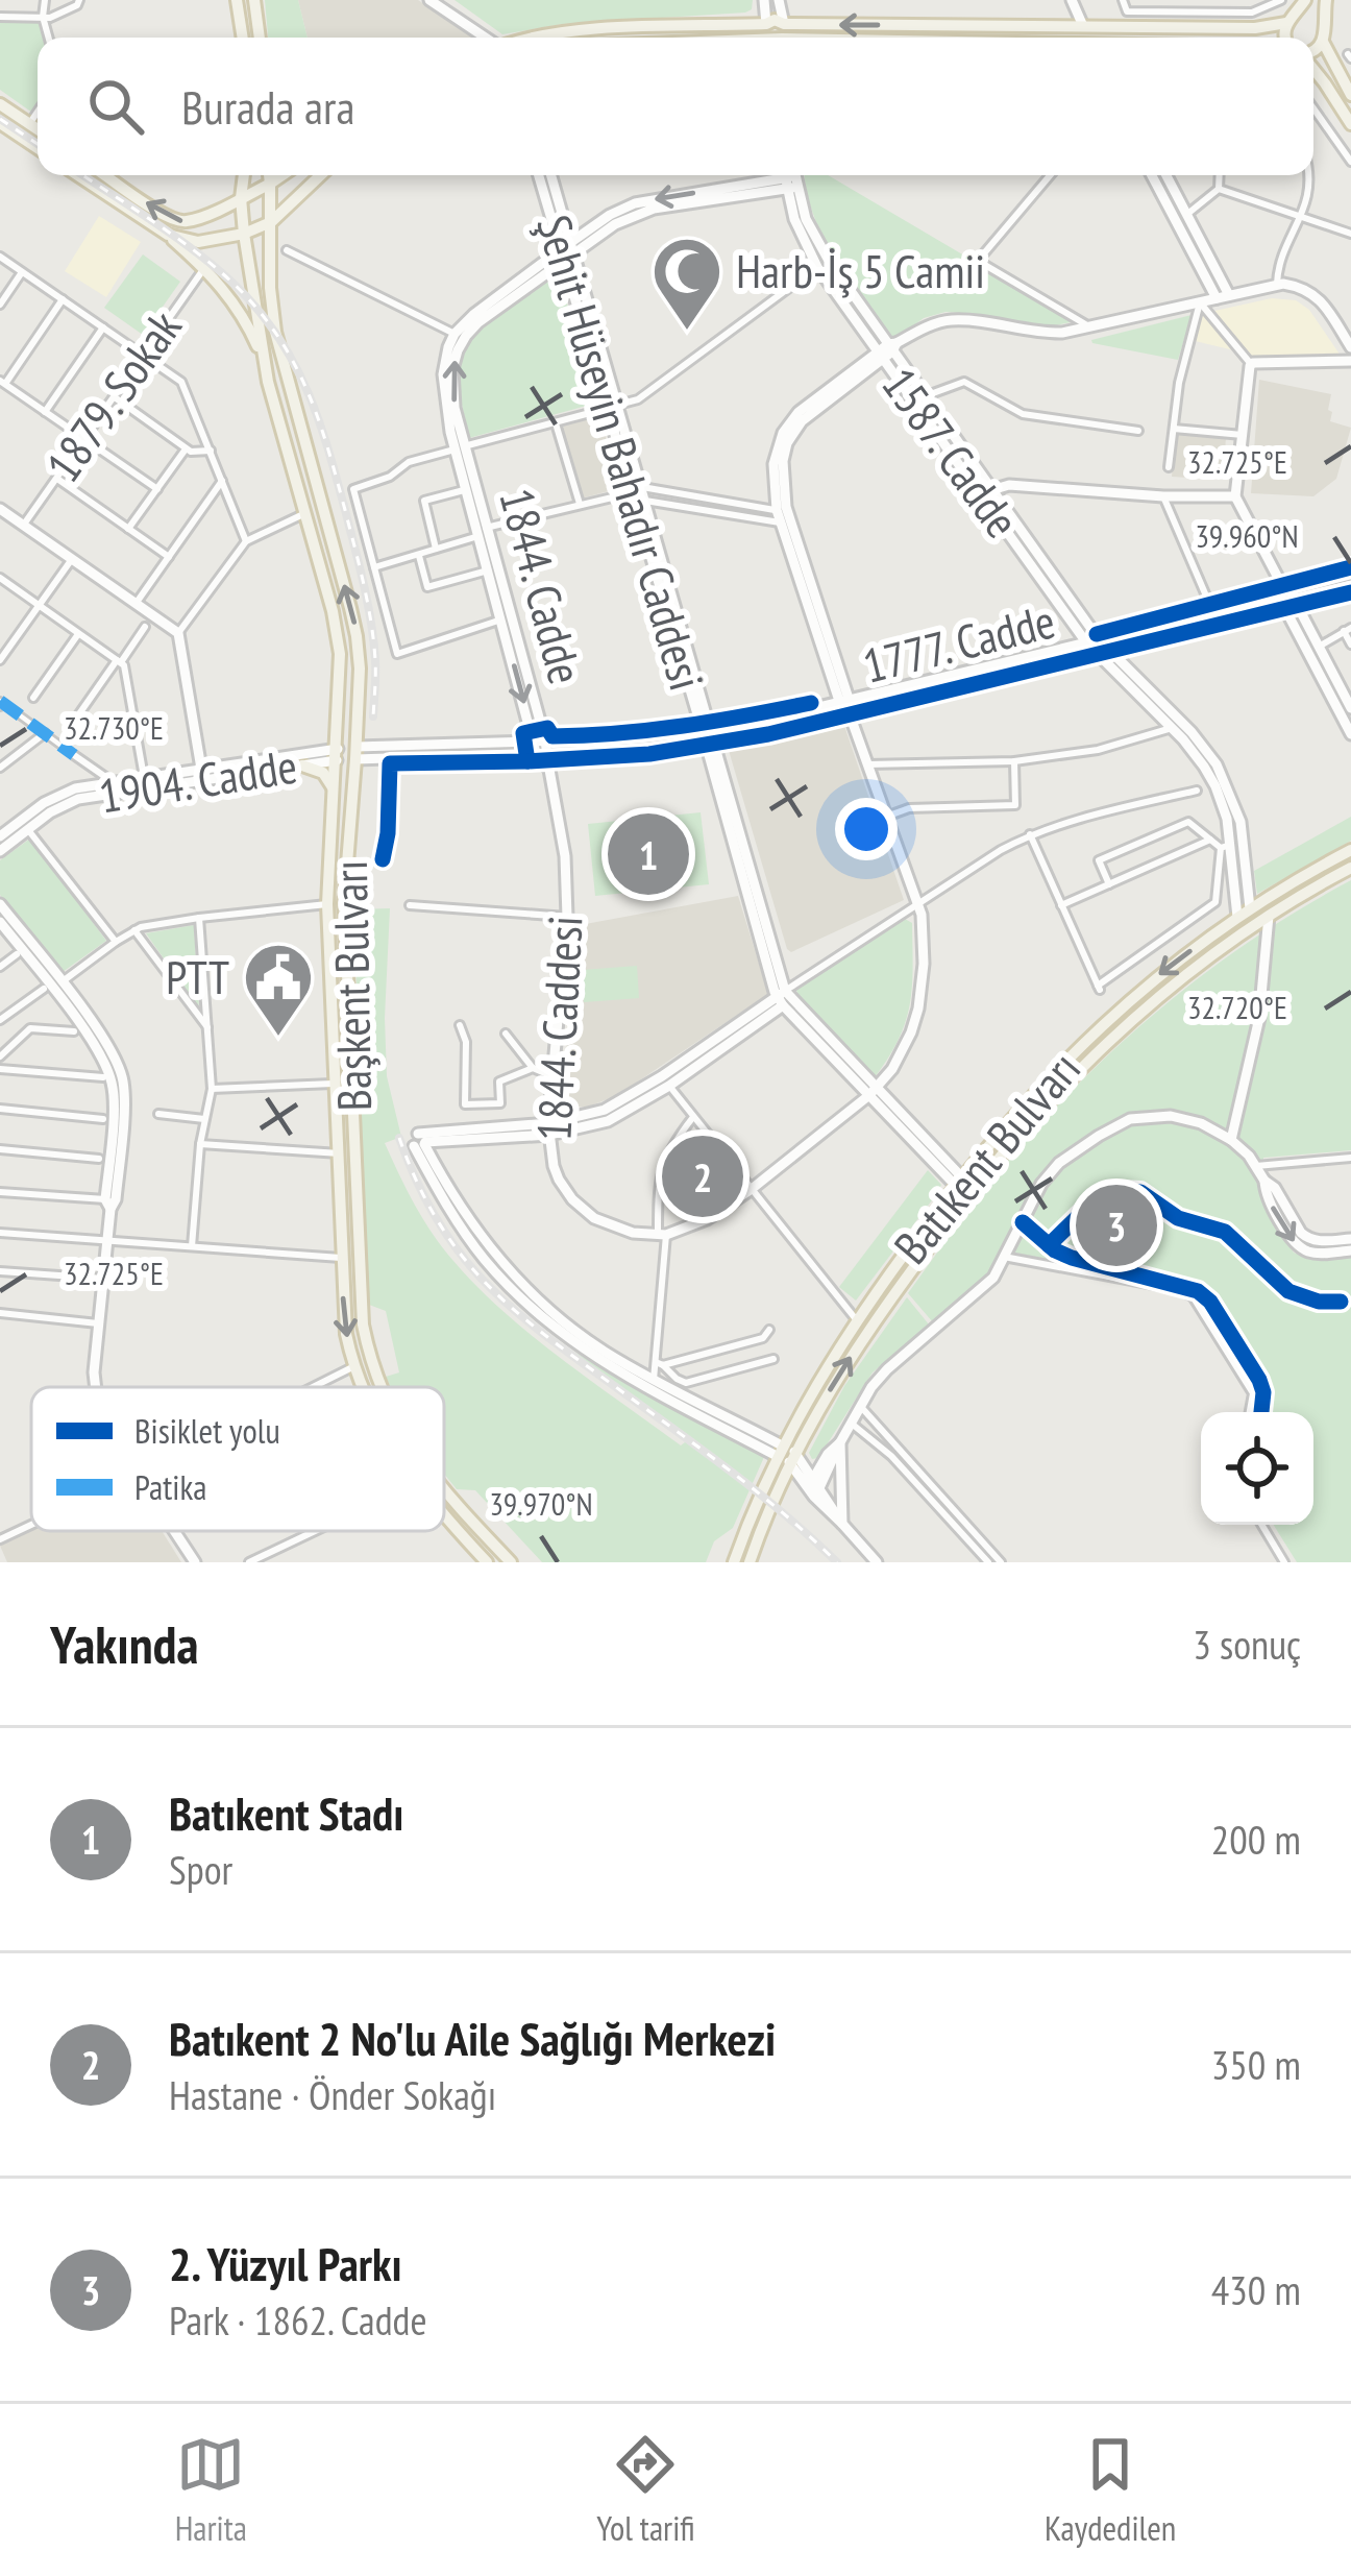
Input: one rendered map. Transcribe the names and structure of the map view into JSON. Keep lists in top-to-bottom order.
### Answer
{
  "streets": {
    "main road": ["Başkent Bulvarı", "Batıkent Bulvarı"],
    "street": [
      "1879. Sokak",
      "Şehit Hüseyin Bahadır Caddesi",
      "1587. Cadde",
      "1844. Cadde",
      "1777. Cadde",
      "1904. Cadde",
      "1844. Caddesi"
    ]
  },
  "crossings": [
    ["Şehit Hüseyin Bahadır Caddesi", "1844. Cadde"],
    ["Şehit Hüseyin Bahadır Caddesi", "1777. Cadde"],
    ["Şehit Hüseyin Bahadır Caddesi", "Batıkent Bulvarı"],
    ["1587. Cadde", "1844. Cadde"],
    ["1587. Cadde", "1777. Cadde"],
    ["1587. Cadde", "Batıkent Bulvarı"],
    ["1844. Cadde", "1777. Cadde"],
    ["1844. Cadde", "1844. Caddesi"],
    ["1777. Cadde", "Başkent Bulvarı"],
    ["1904. Cadde", "Başkent Bulvarı"]
  ],
  "places": {
    "mosque": ["Harb-İş 5 Camii"],
    "public building": ["PTT"]
  },
  "legend": ["Bisiklet yolu", "Patika"],
  "page": {
    "search": "Burada ara",
    "pins": ["1", "2", "3"],
    "heading": ["Yakında", "3 sonuç"],
    "list": [
      {
        "mark": "1",
        "name": "Batıkent Stadı",
        "note": "Spor",
        "value": "200 m"
      },
      {
        "mark": "2",
        "name": "Batıkent 2 No'lu Aile Sağlığı Merkezi",
        "note": "Hastane · Önder Sokağı",
        "value": "350 m"
      },
      {
        "mark": "3",
        "name": "2. Yüzyıl Parkı",
        "note": "Park · 1862. Cadde",
        "value": "430 m"
      }
    ],
    "nav": ["Harita", "Yol tarifi", "Kaydedilen"]
  },
  "coordinates": [
    "32.725°E",
    "39.960°N",
    "32.730°E",
    "32.720°E",
    "39.970°N"
  ]
}
